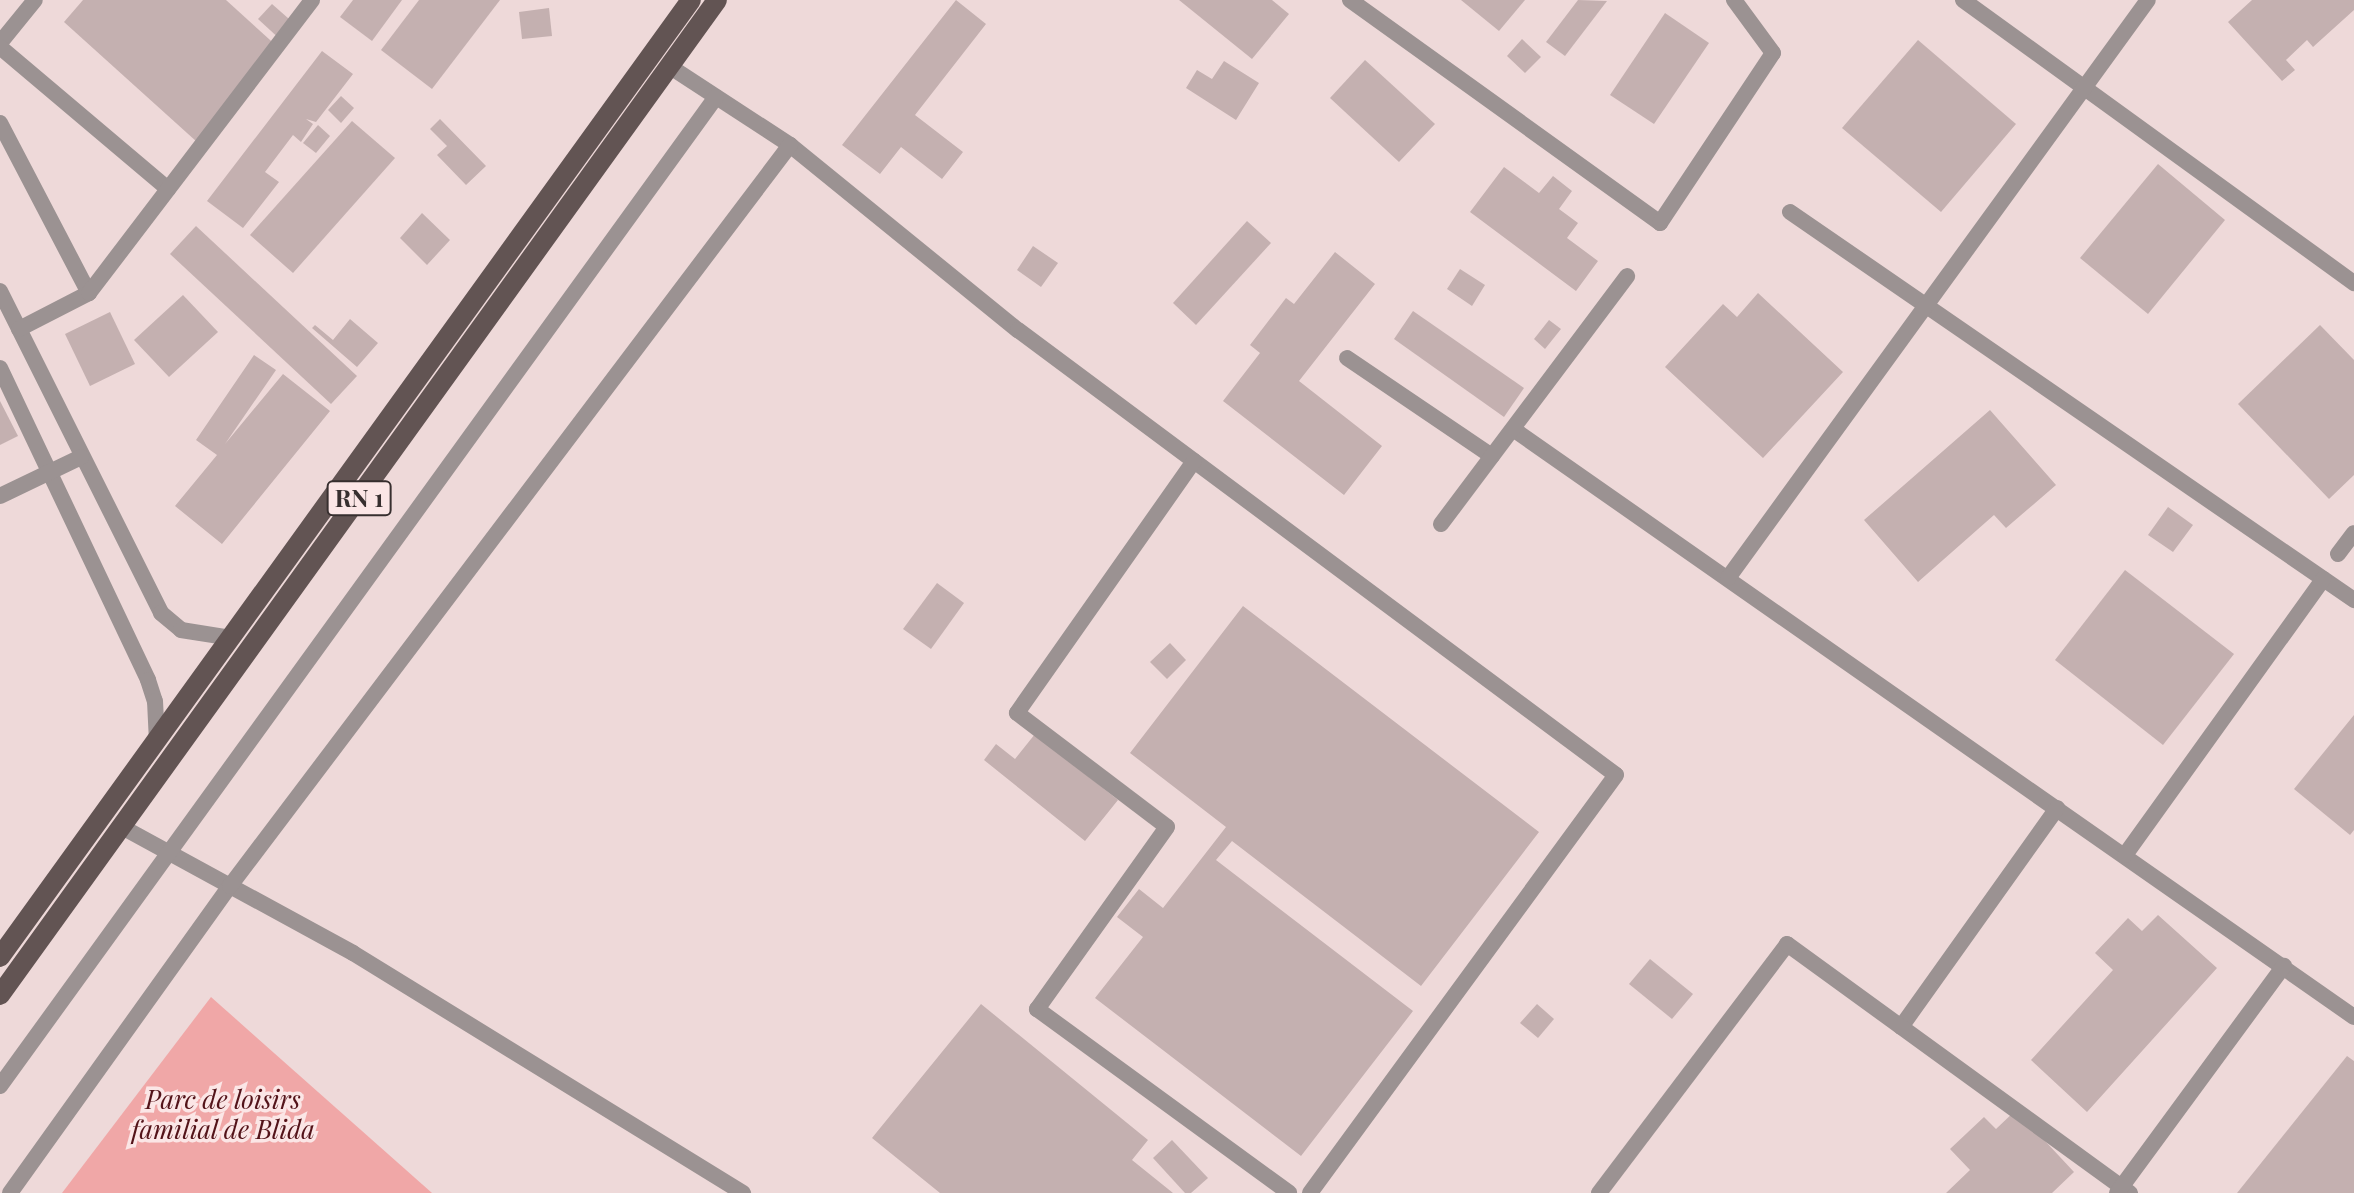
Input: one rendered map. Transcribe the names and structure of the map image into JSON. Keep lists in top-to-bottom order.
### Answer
{
  "streets": {
    "main road": ["RN 1"]
  },
  "parks": ["Parc de loisirs familial de Blida"]
}
